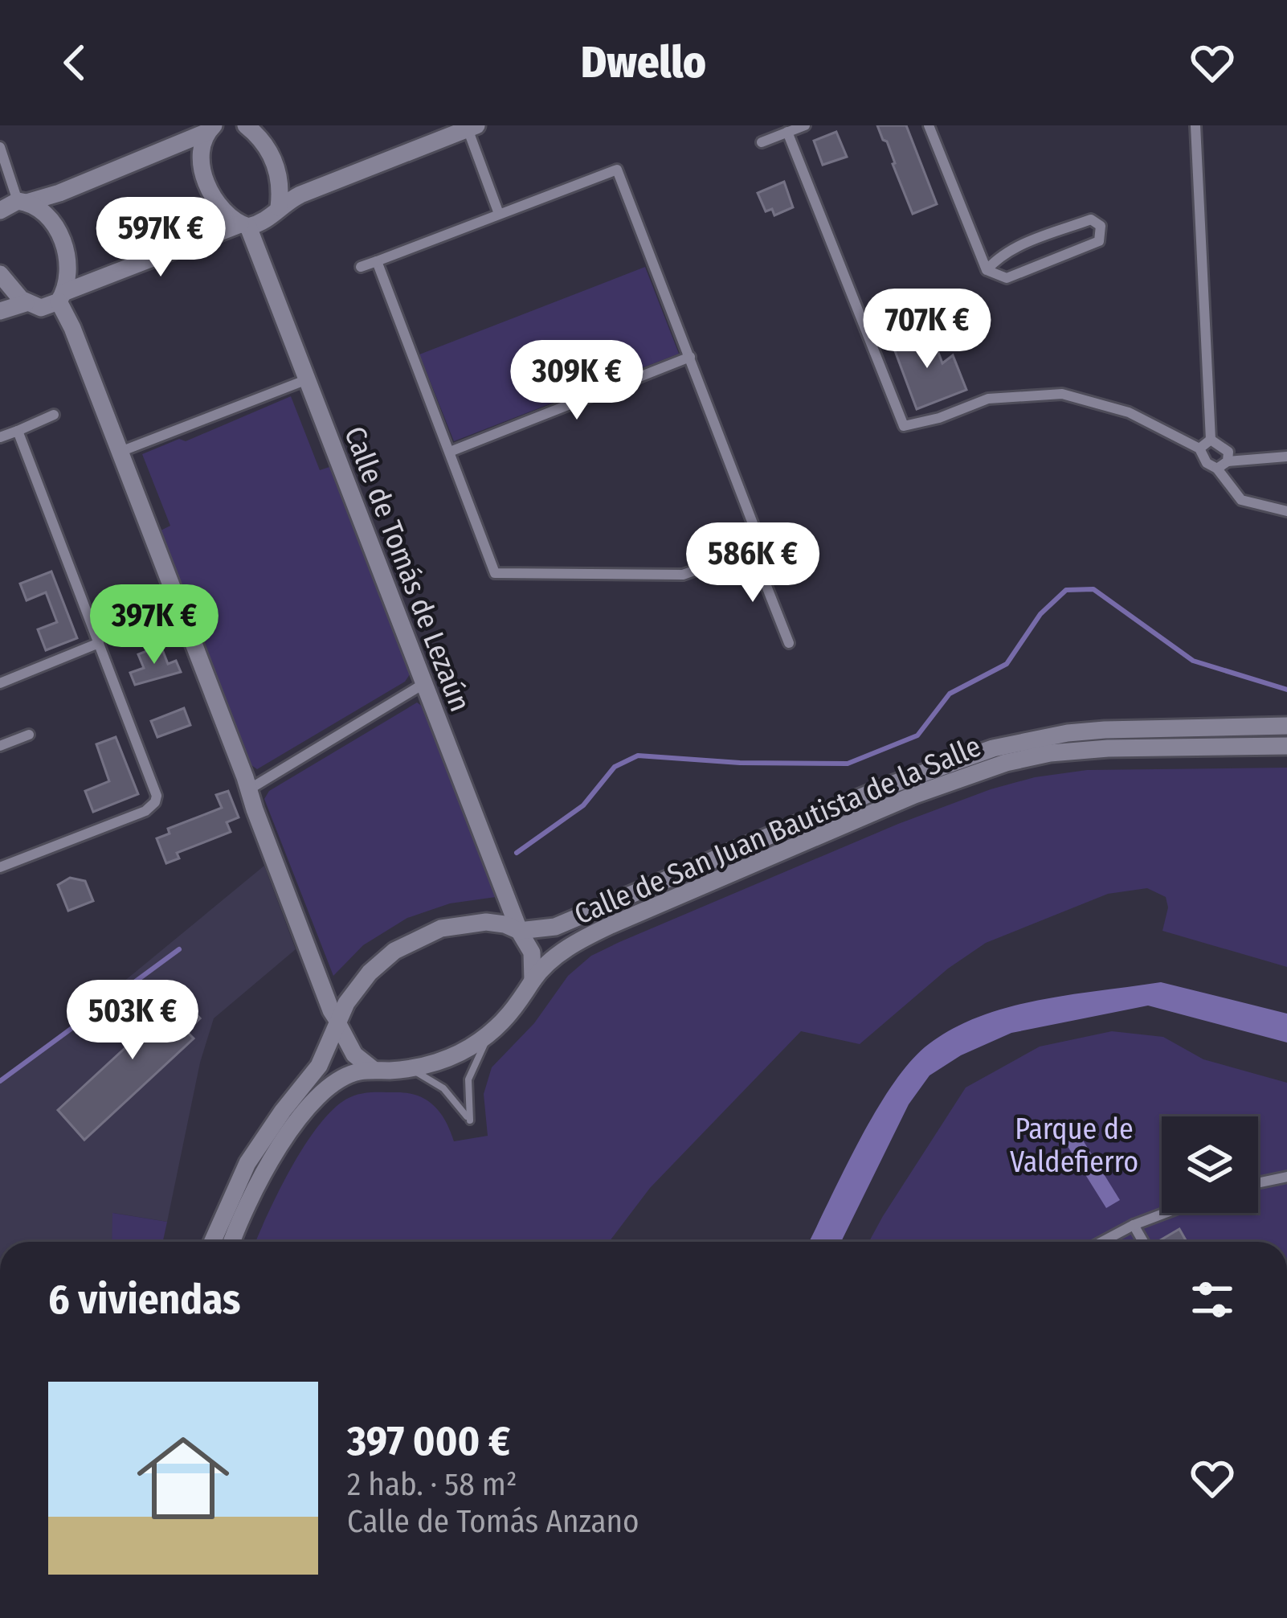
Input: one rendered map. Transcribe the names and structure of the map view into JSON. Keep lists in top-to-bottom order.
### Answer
{
  "streets": {
    "main road": ["Calle de Tomás de Lezaún", "Calle de San Juan Bautista de la Salle"]
  },
  "crossings": [
    ["Calle de Tomás de Lezaún", "Calle de San Juan Bautista de la Salle"]
  ],
  "parks": ["Parque de Valdefierro"],
  "page": {
    "header": "Dwello",
    "price": [
      "597K €",
      "707K €",
      "309K €",
      "586K €",
      "397K €",
      "503K €"
    ],
    "heading": "6 viviendas",
    "list": [
      {
        "name": "397 000 €",
        "note": "2 hab. · 58 m² · Calle de Tomás Anzano"
      }
    ]
  }
}
